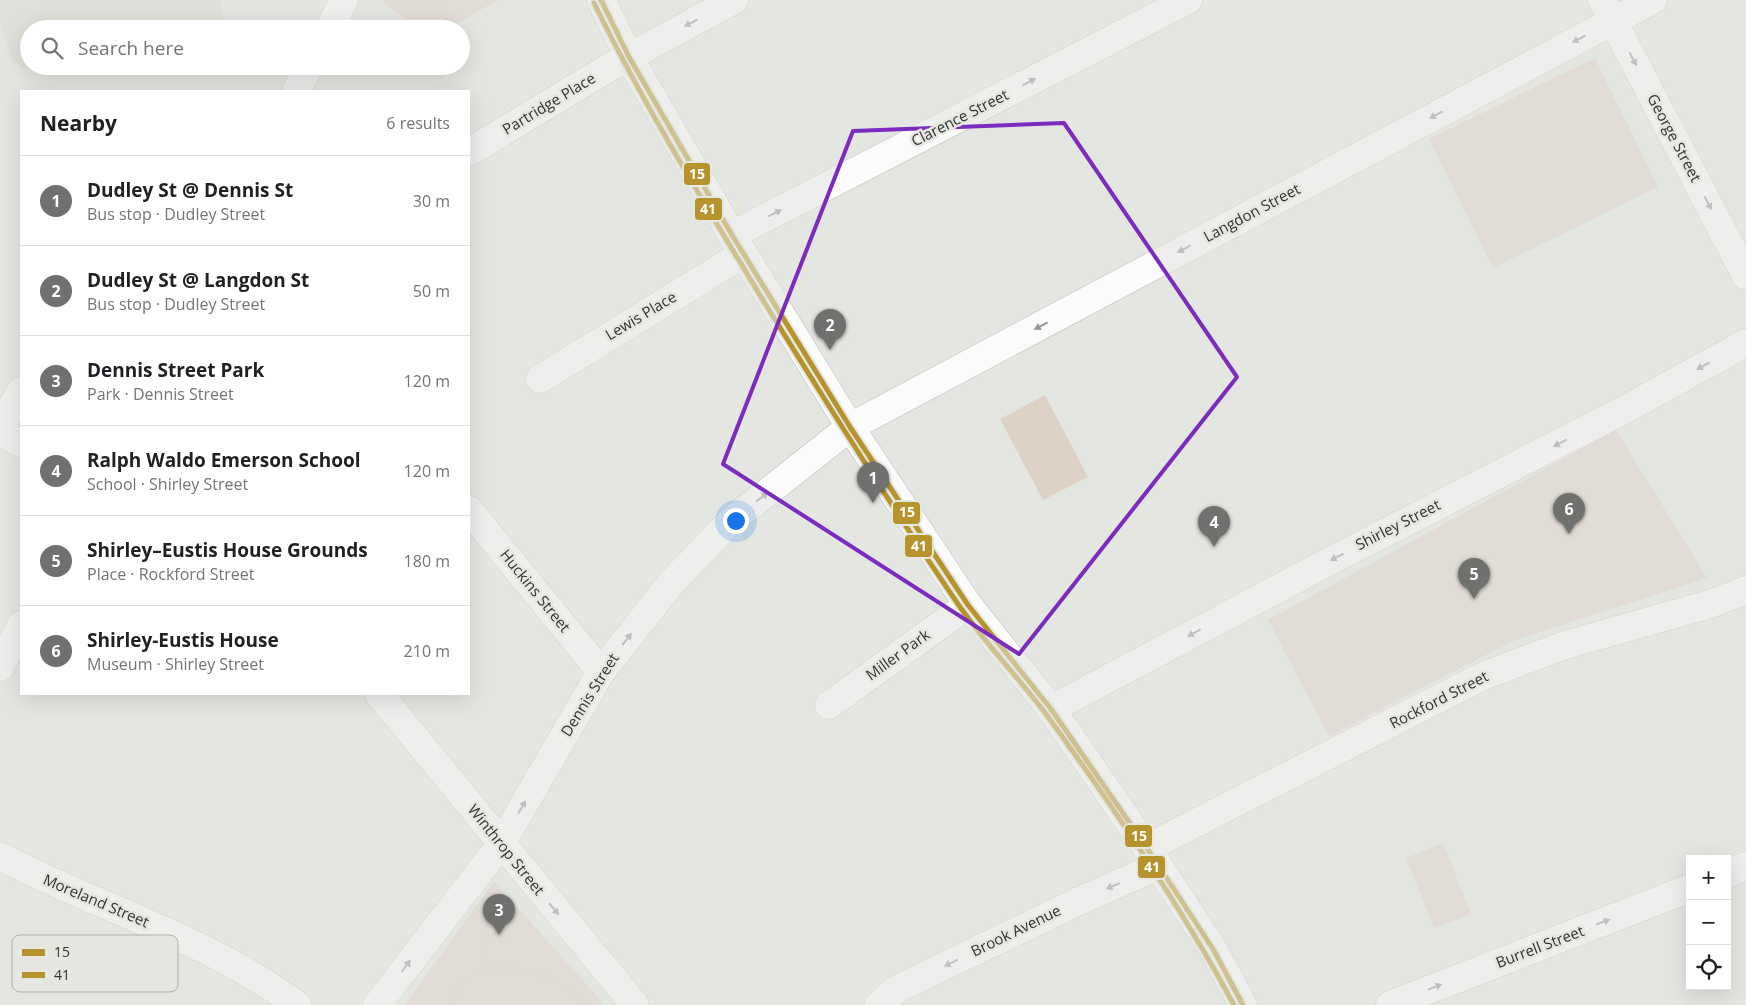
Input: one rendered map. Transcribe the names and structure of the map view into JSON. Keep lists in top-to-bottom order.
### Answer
{
  "streets": {
    "street": [
      "Partridge Place",
      "Clarence Street",
      "George Street",
      "Langdon Street",
      "Lewis Place",
      "Shirley Street",
      "Huckins Street",
      "Miller Park",
      "Dennis Street",
      "Rockford Street",
      "Winthrop Street",
      "Moreland Street",
      "Brook Avenue",
      "Burrell Street"
    ]
  },
  "crossings": [
    ["Clarence Street", "Lewis Place"],
    ["George Street", "Langdon Street"],
    ["Langdon Street", "Dennis Street"],
    ["Huckins Street", "Dennis Street"],
    ["Dennis Street", "Winthrop Street"],
    ["Rockford Street", "Brook Avenue"]
  ],
  "one_way": [
    "Partridge Place",
    "Clarence Street",
    "George Street",
    "Langdon Street",
    "Shirley Street",
    "Dennis Street",
    "Winthrop Street",
    "Brook Avenue",
    "Burrell Street"
  ],
  "lines": ["transit line 15", "transit line 41"],
  "legend": ["15", "41"],
  "page": {
    "search": "Search here",
    "heading": ["Nearby", "6 results"],
    "list": [
      {
        "mark": "1",
        "name": "Dudley St @ Dennis St",
        "note": "Bus stop · Dudley Street",
        "value": "30 m"
      },
      {
        "mark": "2",
        "name": "Dudley St @ Langdon St",
        "note": "Bus stop · Dudley Street",
        "value": "50 m"
      },
      {
        "mark": "3",
        "name": "Dennis Street Park",
        "note": "Park · Dennis Street",
        "value": "120 m"
      },
      {
        "mark": "4",
        "name": "Ralph Waldo Emerson School",
        "note": "School · Shirley Street",
        "value": "120 m"
      },
      {
        "mark": "5",
        "name": "Shirley–Eustis House Grounds",
        "note": "Place · Rockford Street",
        "value": "180 m"
      },
      {
        "mark": "6",
        "name": "Shirley-Eustis House",
        "note": "Museum · Shirley Street",
        "value": "210 m"
      }
    ],
    "pins": [
      "2",
      "1",
      "6",
      "4",
      "5",
      "3"
    ],
    "map_buttons": ["+", "−"]
  }
}
